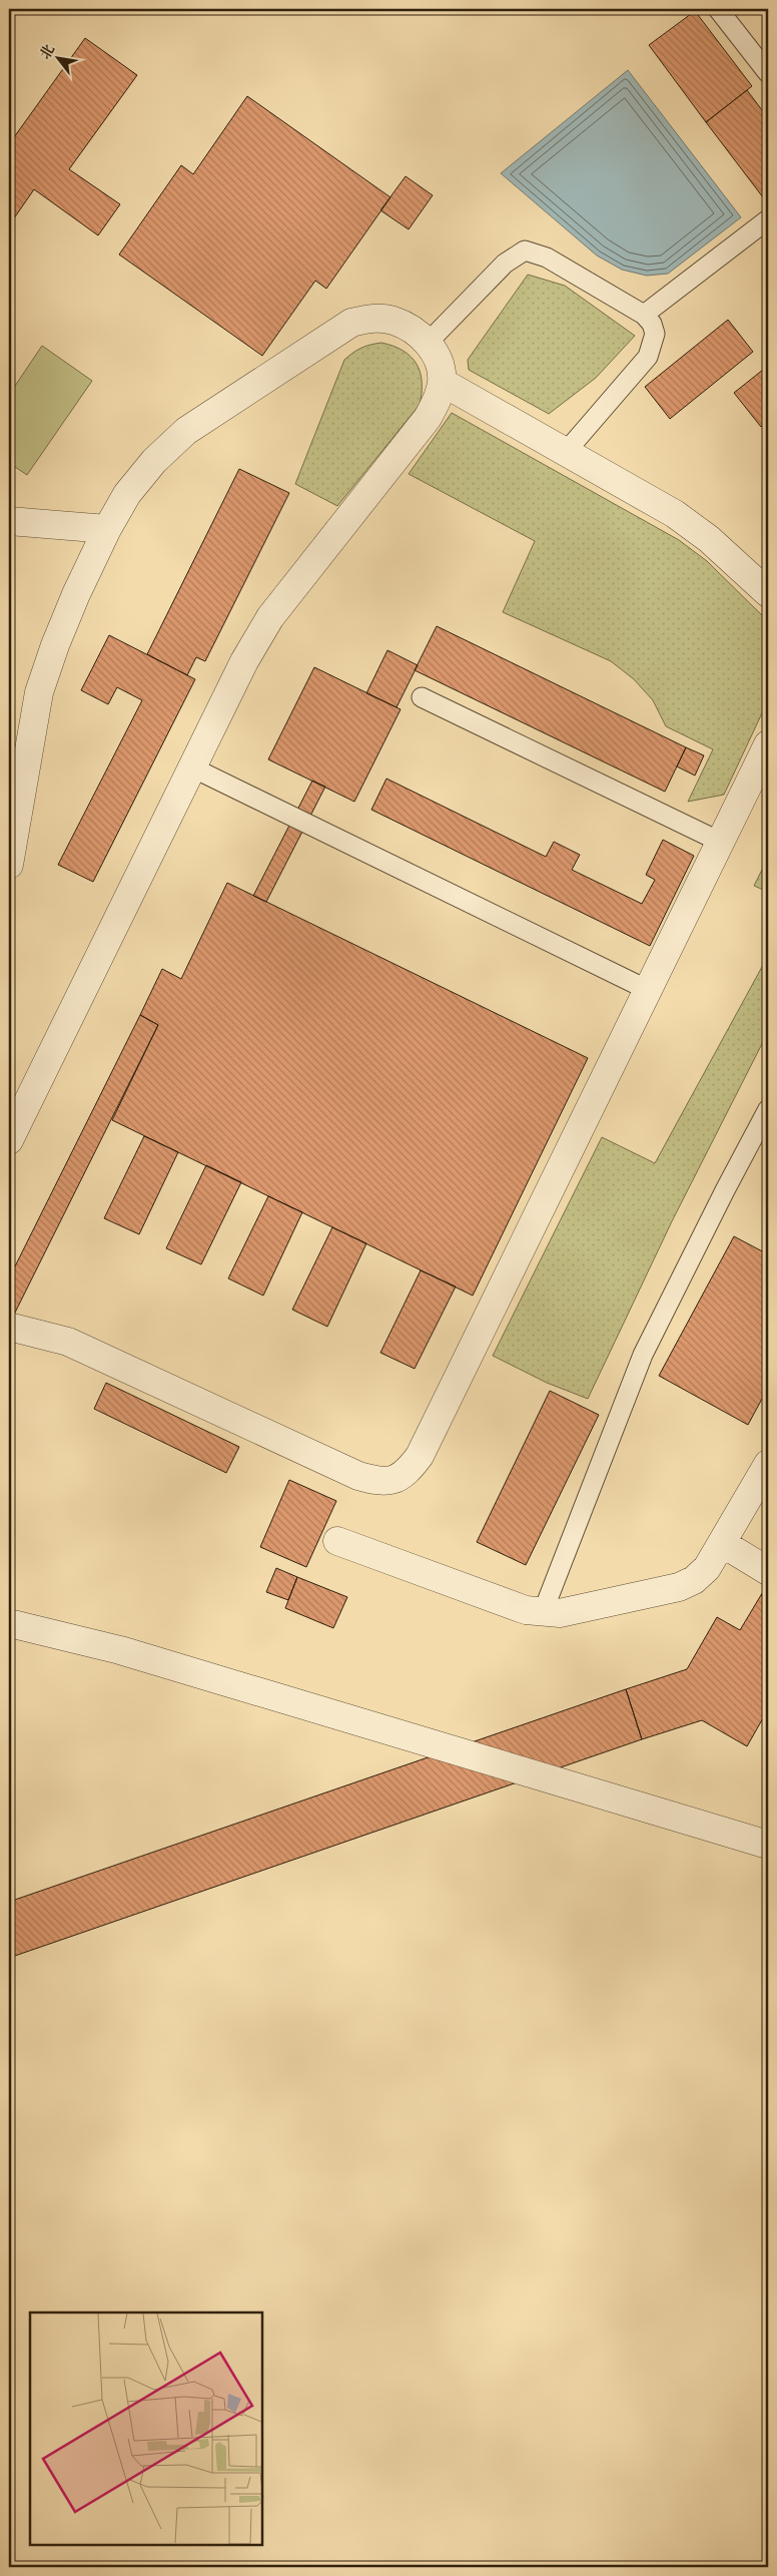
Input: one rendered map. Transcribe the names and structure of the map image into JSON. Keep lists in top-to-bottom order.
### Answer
{
  "north": "top left"
}
